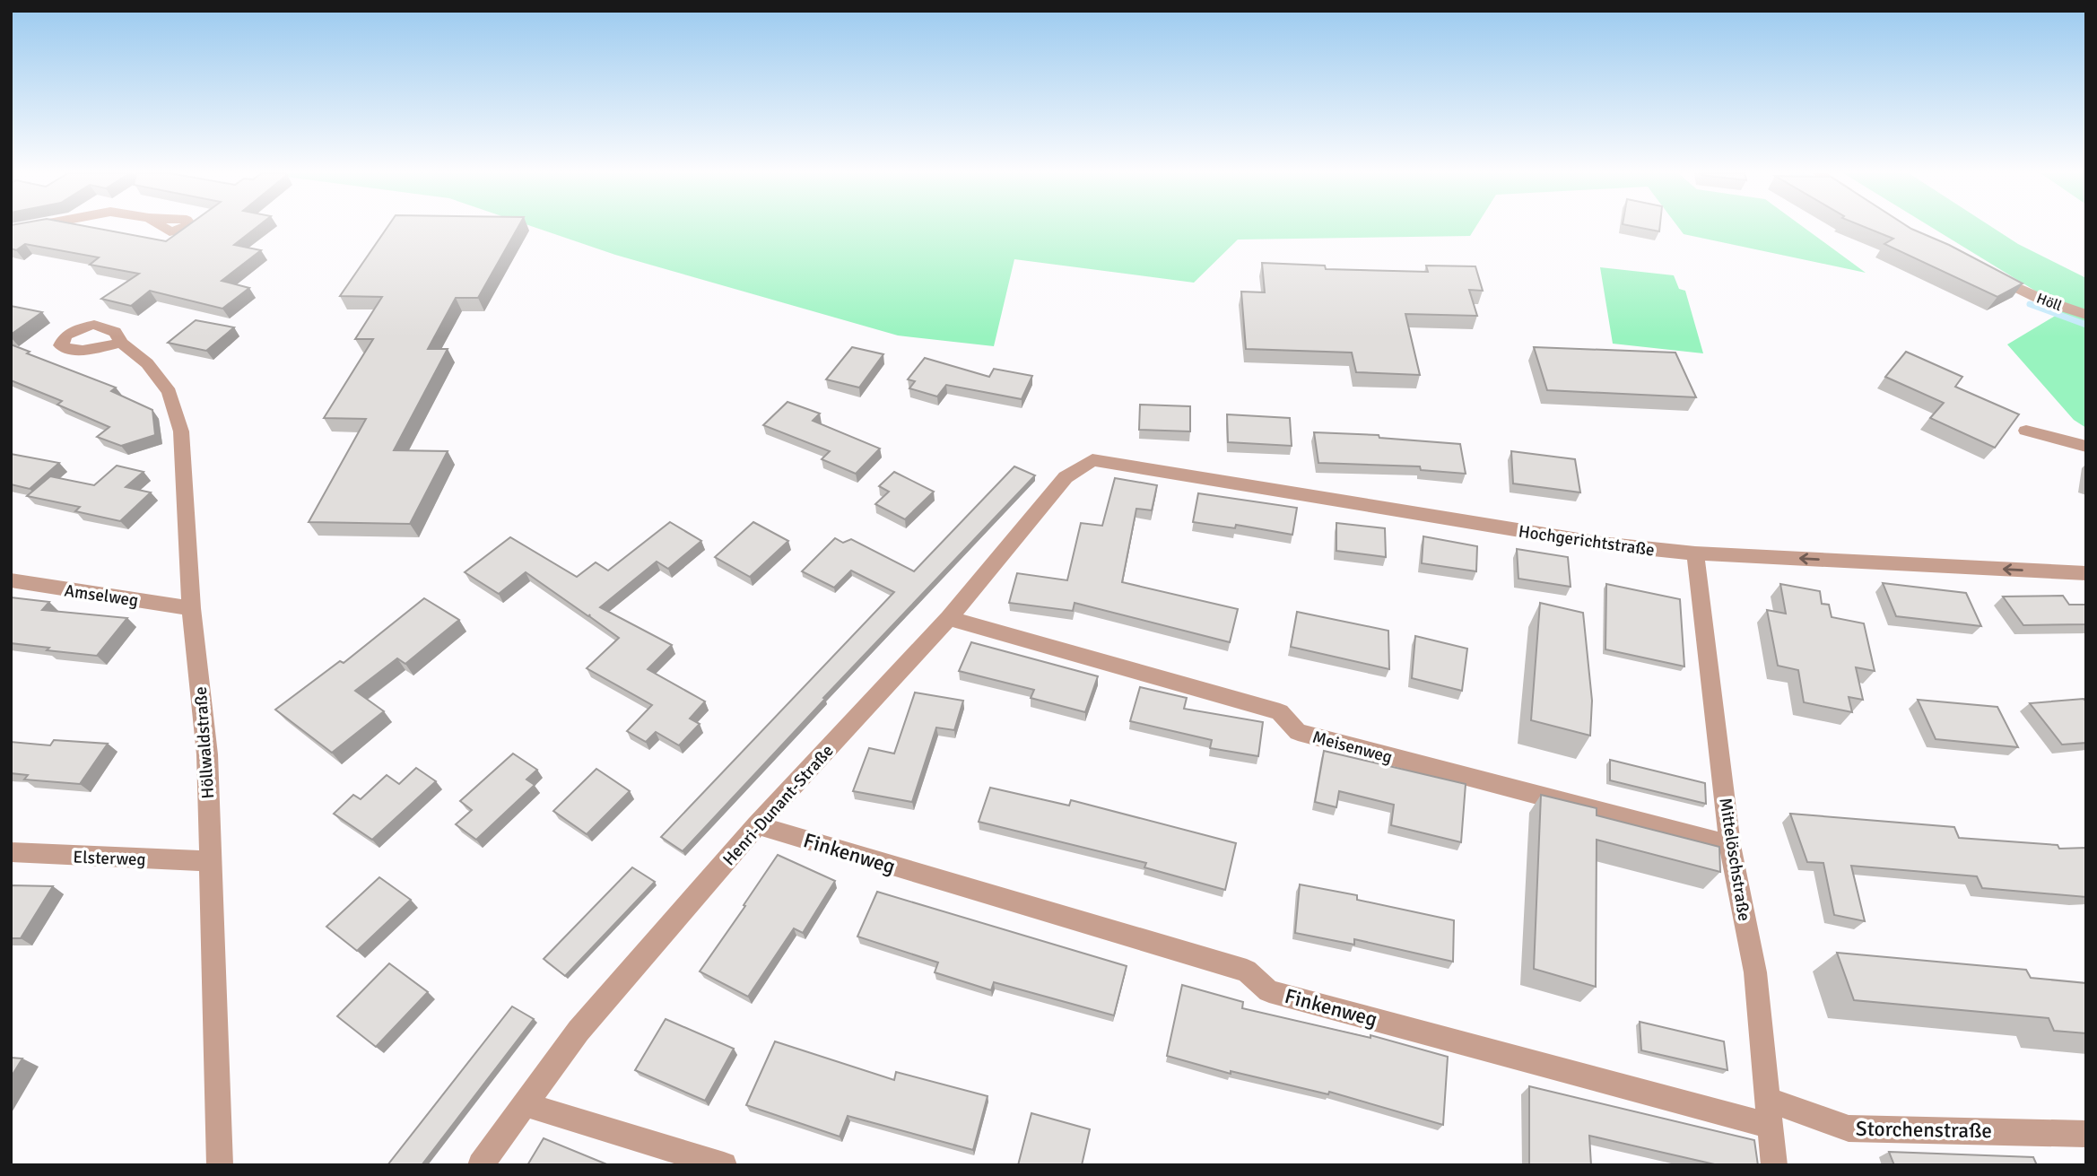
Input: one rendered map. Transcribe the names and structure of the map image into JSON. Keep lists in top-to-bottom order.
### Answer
{
  "streets": {
    "street": [
      "Höll",
      "Hochgerichtstraße",
      "Amselweg",
      "Höllwaldstraße",
      "Meisenweg",
      "Henri-Dunant-Straße",
      "Finkenweg",
      "Elsterweg",
      "Mittelöschstraße",
      "Storchenstraße"
    ]
  },
  "crossings": [
    ["Hochgerichtstraße", "Henri-Dunant-Straße"],
    ["Hochgerichtstraße", "Mittelöschstraße"],
    ["Amselweg", "Höllwaldstraße"],
    ["Höllwaldstraße", "Elsterweg"],
    ["Meisenweg", "Henri-Dunant-Straße"],
    ["Meisenweg", "Mittelöschstraße"],
    ["Henri-Dunant-Straße", "Finkenweg"],
    ["Finkenweg", "Mittelöschstraße"],
    ["Mittelöschstraße", "Storchenstraße"]
  ],
  "one_way": ["Hochgerichtstraße"]
}
